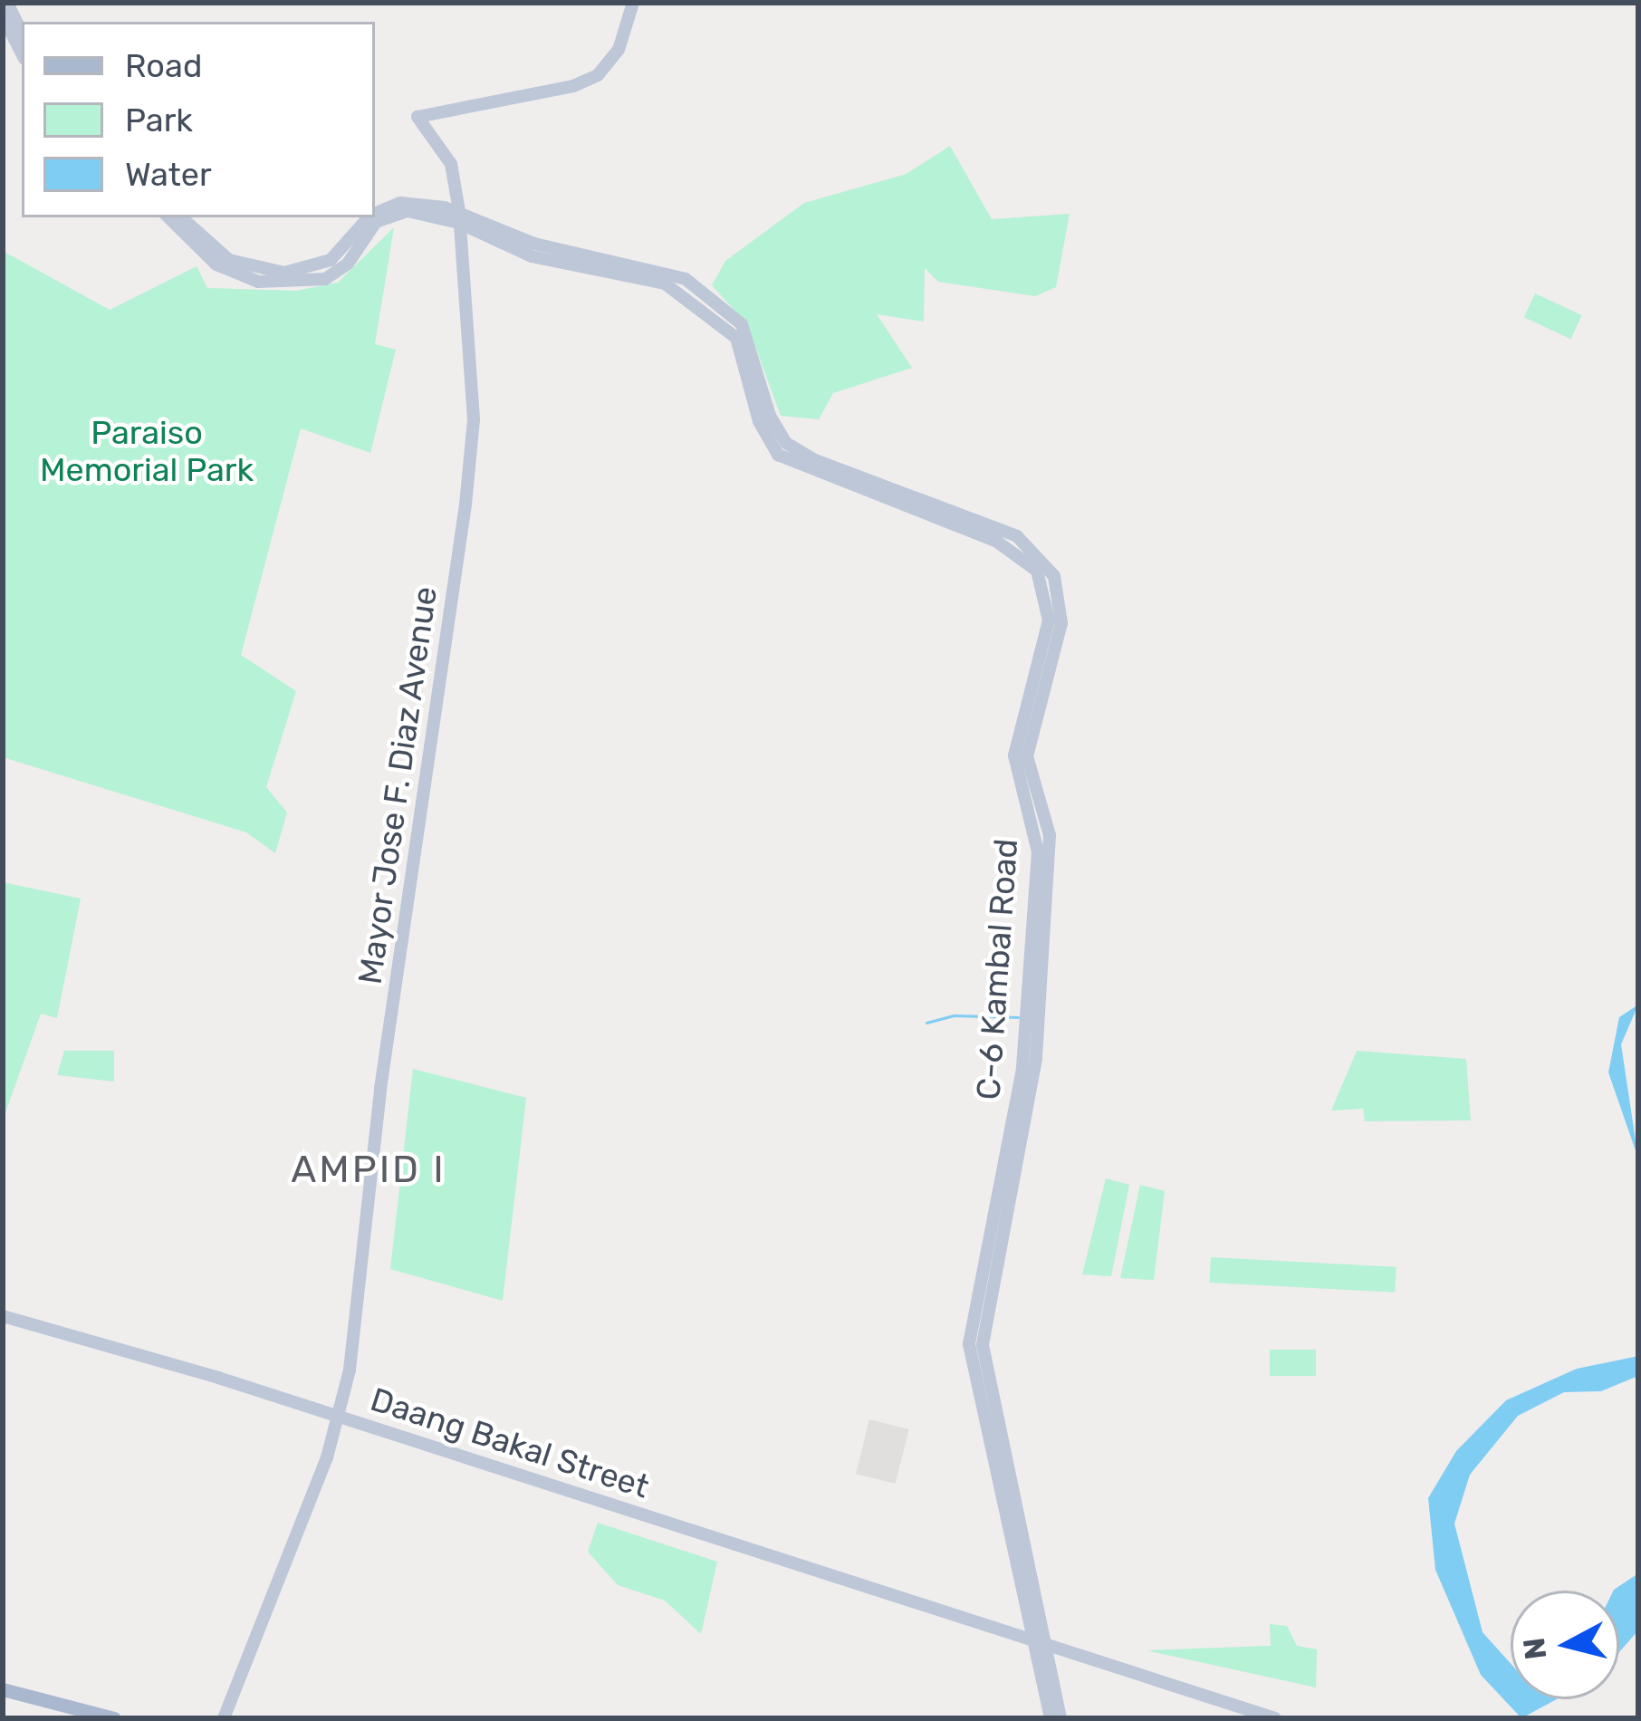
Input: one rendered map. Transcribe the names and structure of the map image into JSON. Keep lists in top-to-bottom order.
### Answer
{
  "streets": {
    "main road": ["Mayor Jose F. Diaz Avenue", "C-6 Kambal Road", "Daang Bakal Street"]
  },
  "crossings": [
    ["Mayor Jose F. Diaz Avenue", "C-6 Kambal Road"],
    ["Mayor Jose F. Diaz Avenue", "Daang Bakal Street"],
    ["C-6 Kambal Road", "Daang Bakal Street"]
  ],
  "districts": ["AMPID I"],
  "parks": ["Paraiso Memorial Park"],
  "legend": ["Road", "Park", "Water"],
  "north": "left"
}
